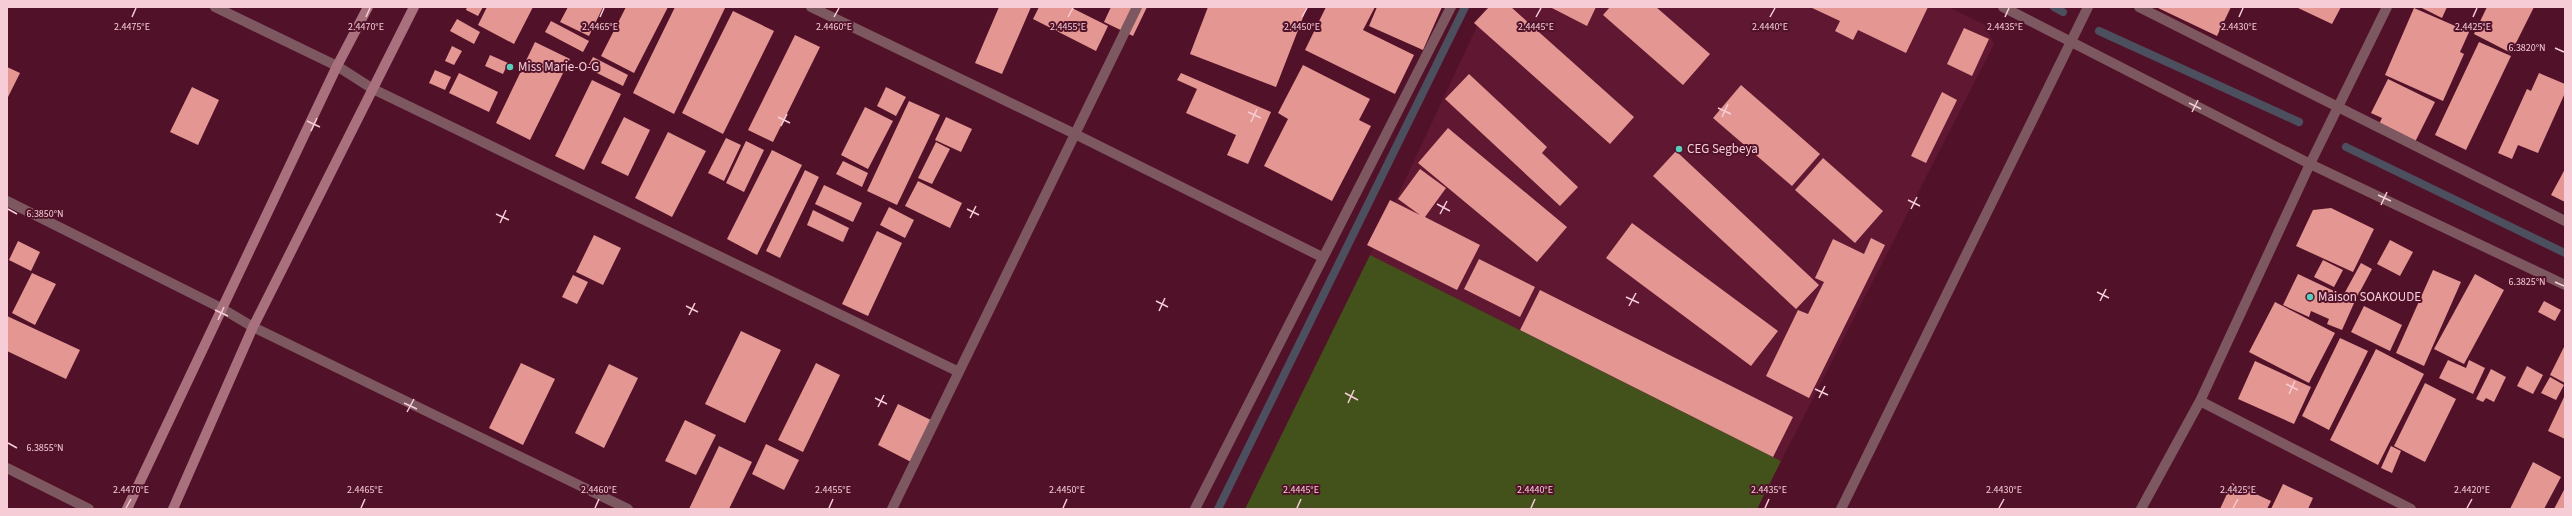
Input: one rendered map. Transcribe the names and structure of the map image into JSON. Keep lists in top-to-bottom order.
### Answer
{
  "places": ["Miss Marie-O-G", "CEG Segbeya", "Maison SOAKOUDE"],
  "coordinates": [
    "2.4475°E",
    "2.4470°E",
    "2.4465°E",
    "2.4460°E",
    "2.4455°E",
    "2.4450°E",
    "2.4440°E",
    "2.4435°E",
    "2.4445°E",
    "2.4430°E",
    "2.4425°E",
    "6.3820°N",
    "6.3850°N",
    "6.3825°N",
    "6.3855°N",
    "2.4420°E"
  ]
}
